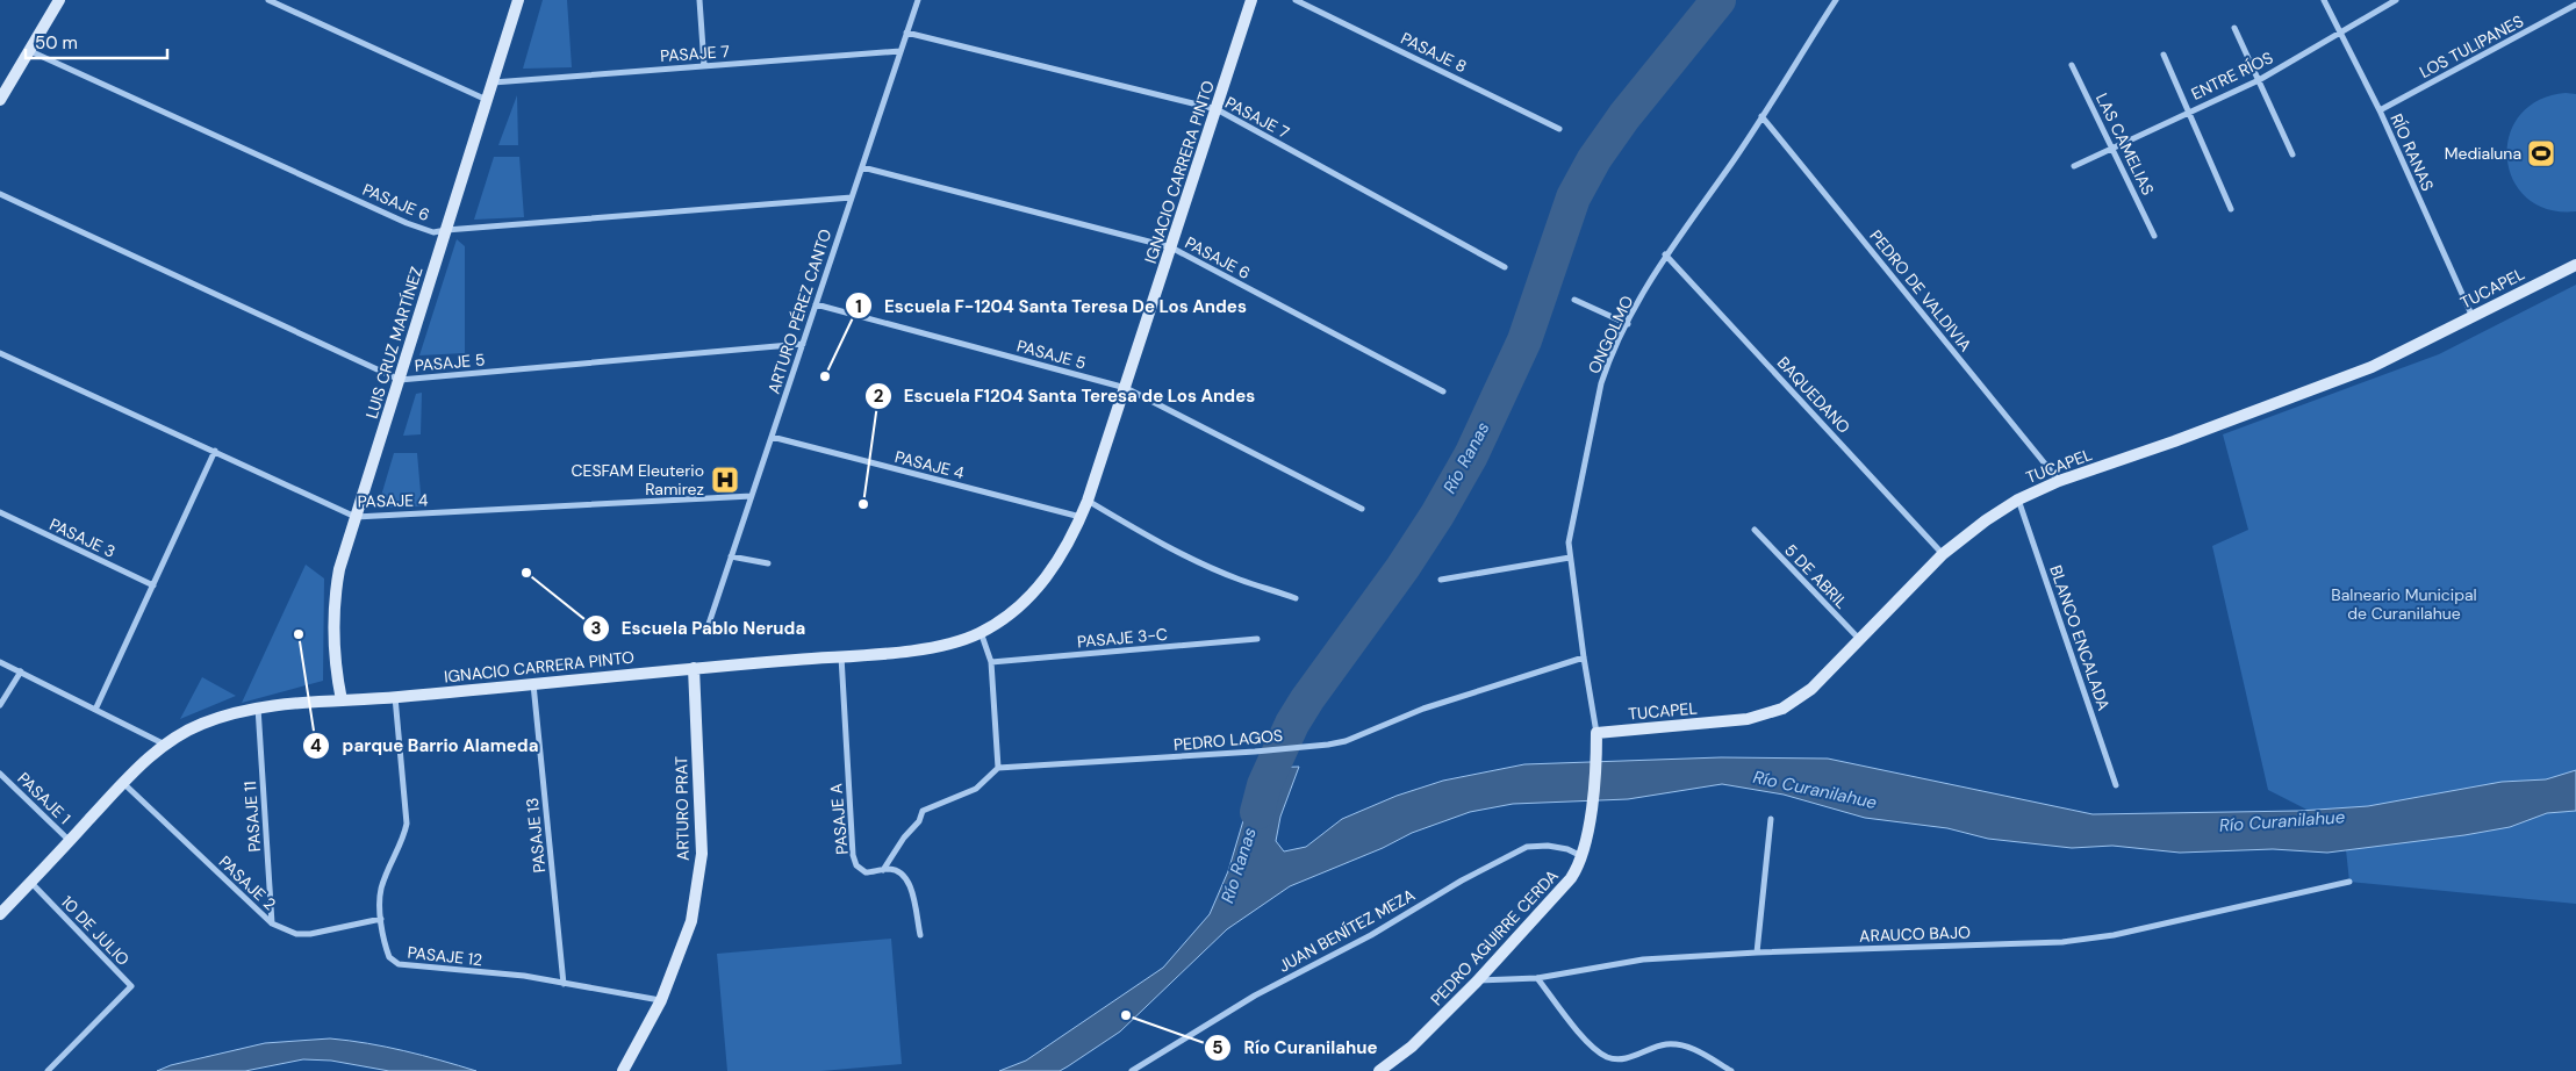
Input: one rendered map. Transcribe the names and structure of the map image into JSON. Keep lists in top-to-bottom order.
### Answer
{
  "streets": {
    "street": [
      "LOS TULIPANES",
      "PASAJE 8",
      "PASAJE 7",
      "ENTRE RÍOS",
      "LAS CAMELIAS",
      "RÍO RANAS",
      "IGNACIO CARRERA PINTO",
      "PASAJE 6",
      "TUCAPEL",
      "PEDRO DE VALDIVIA",
      "ARTURO PÉREZ CANTO",
      "ONGOLMO",
      "LUIS CRUZ MARTÍNEZ",
      "PASAJE 5",
      "BAQUEDANO",
      "PASAJE 4",
      "PASAJE 3",
      "5 DE ABRIL",
      "PASAJE 3-C",
      "BLANCO ENCALADA",
      "PEDRO LAGOS",
      "PASAJE 1",
      "ARTURO PRAT",
      "PASAJE 11",
      "PASAJE A",
      "PASAJE 13",
      "PASAJE 2",
      "10 DE JULIO",
      "JUAN BENÍTEZ MEZA",
      "ARAUCO BAJO",
      "PEDRO AGUIRRE CERDA",
      "PASAJE 12"
    ]
  },
  "crossings": [
    ["LOS TULIPANES", "RÍO RANAS"],
    ["PASAJE 7", "IGNACIO CARRERA PINTO"],
    ["PASAJE 7", "ARTURO PÉREZ CANTO"],
    ["PASAJE 7", "LUIS CRUZ MARTÍNEZ"],
    ["ENTRE RÍOS", "LAS CAMELIAS"],
    ["ENTRE RÍOS", "RÍO RANAS"],
    ["RÍO RANAS", "TUCAPEL"],
    ["IGNACIO CARRERA PINTO", "PASAJE 6"],
    ["IGNACIO CARRERA PINTO", "LUIS CRUZ MARTÍNEZ"],
    ["IGNACIO CARRERA PINTO", "PASAJE 5"],
    ["IGNACIO CARRERA PINTO", "PASAJE 4"],
    ["IGNACIO CARRERA PINTO", "PASAJE 1"],
    ["IGNACIO CARRERA PINTO", "ARTURO PRAT"],
    ["IGNACIO CARRERA PINTO", "PASAJE 11"],
    ["IGNACIO CARRERA PINTO", "PASAJE A"],
    ["IGNACIO CARRERA PINTO", "PASAJE 13"],
    ["IGNACIO CARRERA PINTO", "PASAJE 2"],
    ["IGNACIO CARRERA PINTO", "10 DE JULIO"],
    ["IGNACIO CARRERA PINTO", "PASAJE 12"],
    ["PASAJE 6", "ARTURO PÉREZ CANTO"],
    ["PASAJE 6", "LUIS CRUZ MARTÍNEZ"],
    ["TUCAPEL", "PEDRO DE VALDIVIA"],
    ["TUCAPEL", "ONGOLMO"],
    ["TUCAPEL", "BAQUEDANO"],
    ["TUCAPEL", "5 DE ABRIL"],
    ["TUCAPEL", "BLANCO ENCALADA"],
    ["TUCAPEL", "PEDRO AGUIRRE CERDA"],
    ["PEDRO DE VALDIVIA", "ONGOLMO"],
    ["ARTURO PÉREZ CANTO", "PASAJE 5"],
    ["ARTURO PÉREZ CANTO", "PASAJE 4"],
    ["ONGOLMO", "BAQUEDANO"],
    ["ONGOLMO", "PEDRO LAGOS"],
    ["ONGOLMO", "PEDRO AGUIRRE CERDA"],
    ["LUIS CRUZ MARTÍNEZ", "PASAJE 5"],
    ["LUIS CRUZ MARTÍNEZ", "PASAJE 4"],
    ["ARTURO PRAT", "PASAJE 12"],
    ["PASAJE 11", "PASAJE 2"],
    ["PASAJE 13", "PASAJE 12"],
    ["PASAJE 2", "PASAJE 12"],
    ["JUAN BENÍTEZ MEZA", "PEDRO AGUIRRE CERDA"],
    ["ARAUCO BAJO", "PEDRO AGUIRRE CERDA"]
  ],
  "water": ["Río Ranas", "Río Curanilahue"],
  "parks": ["Balneario Municipal de Curanilahue"],
  "places": {
    "sports": ["Medialuna"],
    "other": [
      "Escuela F-1204 Santa Teresa De Los Andes",
      "Escuela F1204 Santa Teresa de Los Andes",
      "Escuela Pablo Neruda",
      "parque Barrio Alameda",
      "Río Curanilahue"
    ],
    "hospital": ["CESFAM Eleuterio Ramirez"]
  },
  "scale_bar": "50 m"
}
